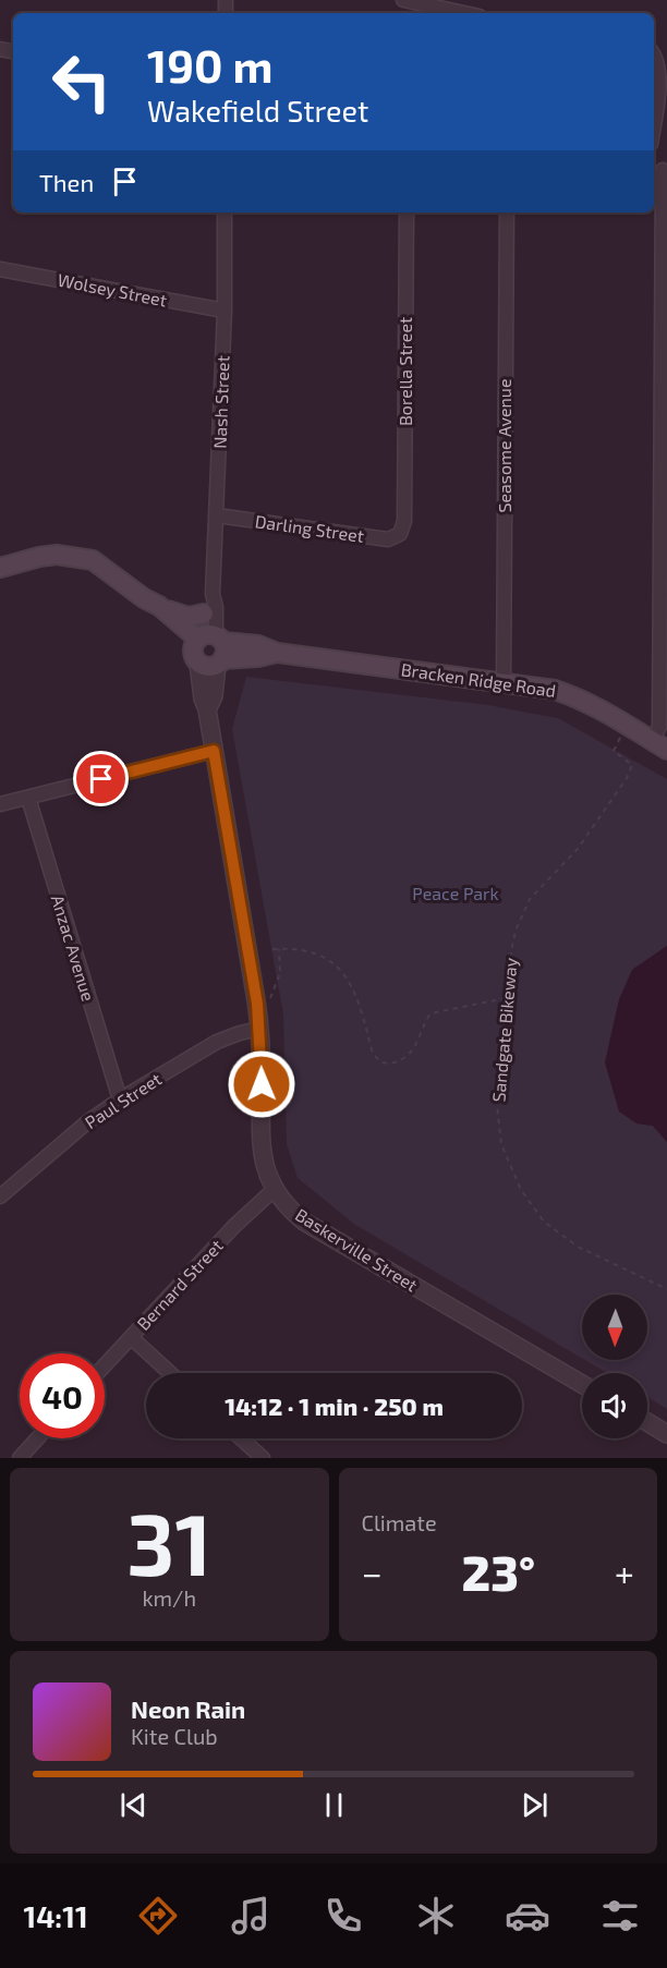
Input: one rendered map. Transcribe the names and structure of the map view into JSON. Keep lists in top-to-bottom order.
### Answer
{
  "streets": {
    "main road": ["Bracken Ridge Road"],
    "street": [
      "Wolsey Street",
      "Borella Street",
      "Nash Street",
      "Seasome Avenue",
      "Darling Street",
      "Anzac Avenue",
      "Paul Street",
      "Baskerville Street",
      "Bernard Street"
    ],
    "path": ["Sandgate Bikeway"]
  },
  "crossings": [
    ["Wolsey Street", "Nash Street"],
    ["Borella Street", "Darling Street"],
    ["Nash Street", "Darling Street"],
    ["Nash Street", "Bracken Ridge Road"],
    ["Nash Street", "Baskerville Street"],
    ["Seasome Avenue", "Bracken Ridge Road"],
    ["Bracken Ridge Road", "Baskerville Street"],
    ["Anzac Avenue", "Paul Street"],
    ["Paul Street", "Baskerville Street"],
    ["Baskerville Street", "Bernard Street"]
  ],
  "parks": ["Peace Park"],
  "north": "bottom",
  "page": {
    "turn": ["190 m", "Wakefield Street"],
    "then": "Then",
    "limit": "40",
    "trip": "14:12 · 1 min · 250 m",
    "tile": [
      ["31", "km/h"],
      "Climate"
    ],
    "heat": ["−", "23°", "+"],
    "song": ["Neon Rain", "Kite Club"],
    "tabs": "14:11"
  }
}
